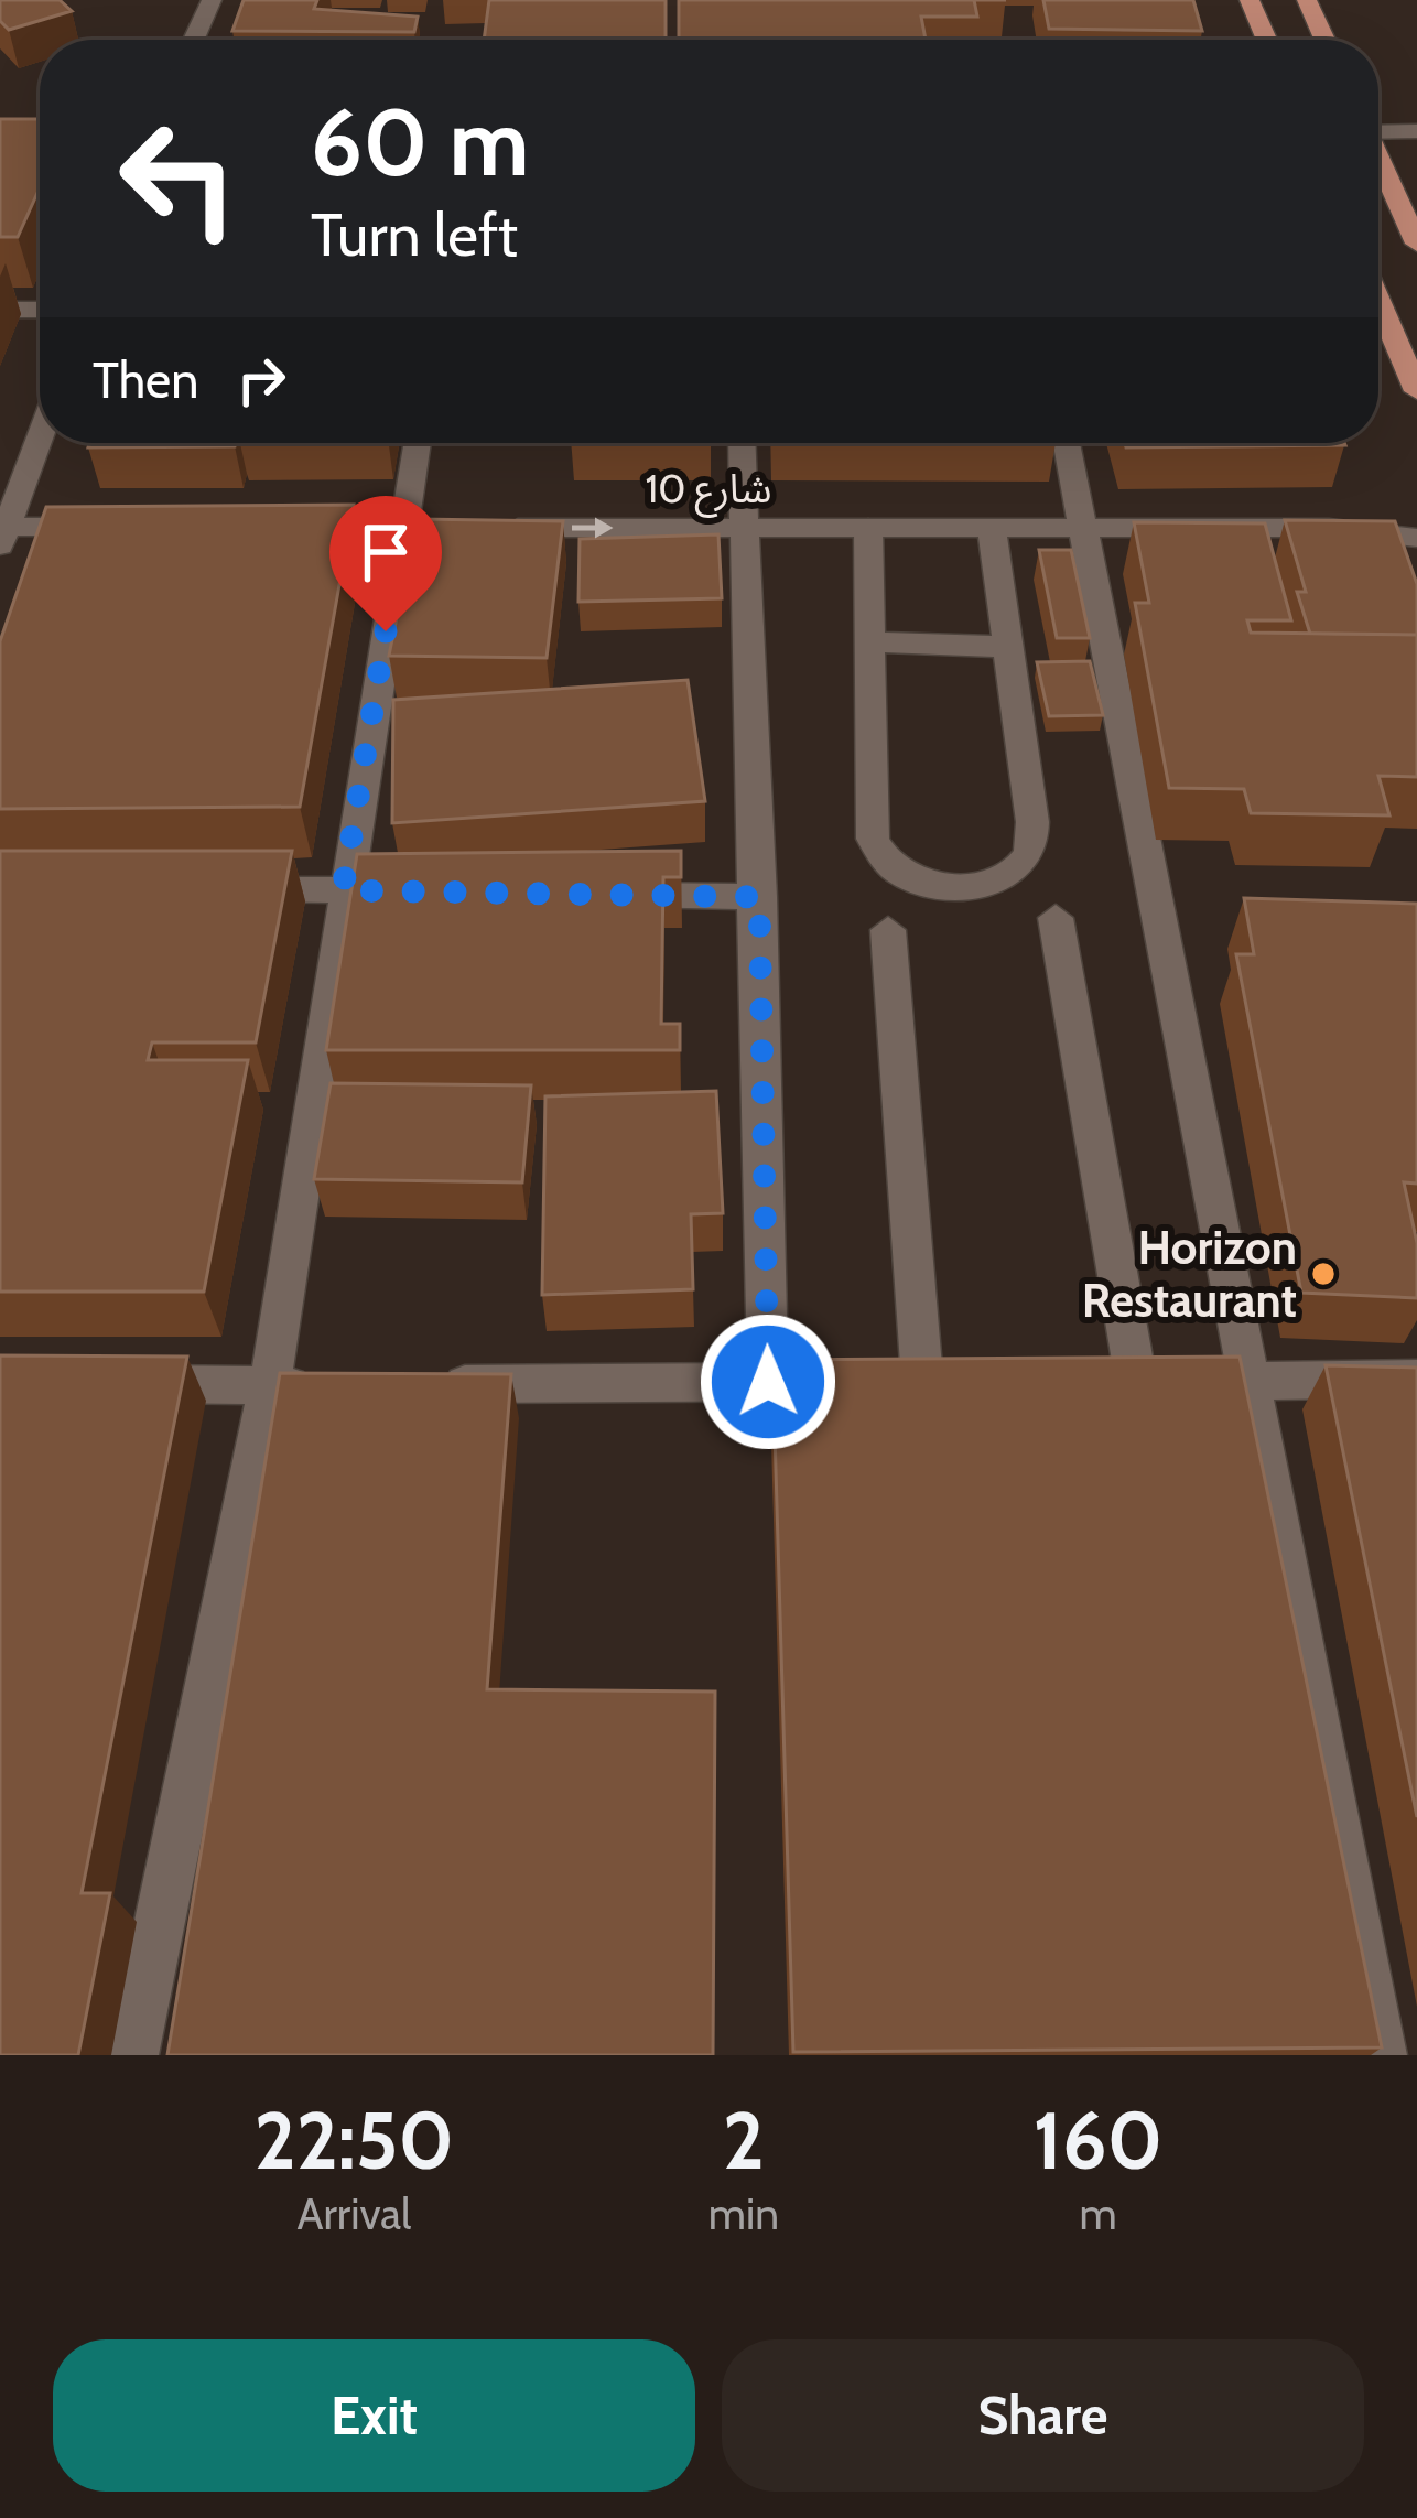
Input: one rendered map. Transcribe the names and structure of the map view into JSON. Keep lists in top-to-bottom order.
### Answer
{
  "streets": {
    "street": ["شارع 10"]
  },
  "places": ["Horizon Restaurant"],
  "page": {
    "turn": ["60 m", "Turn left"],
    "then": "Then",
    "eta": [
      "22:50",
      "Arrival",
      "2",
      "min",
      "160",
      "m"
    ],
    "buttons": ["Exit", "Share"]
  }
}
